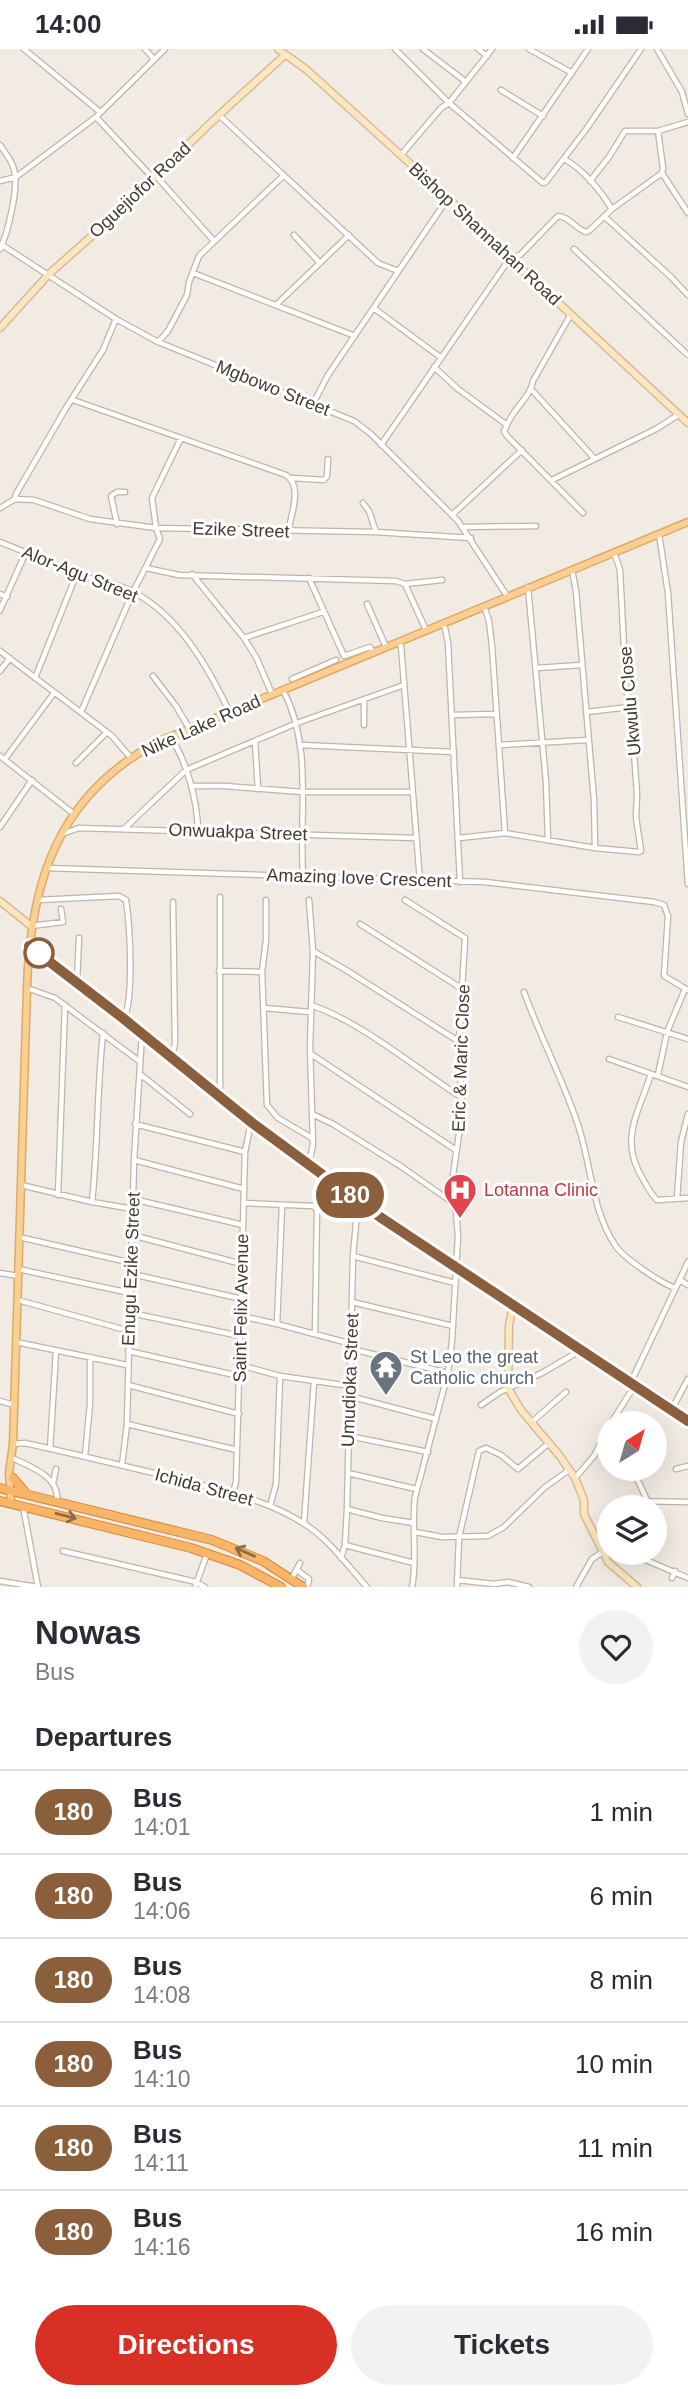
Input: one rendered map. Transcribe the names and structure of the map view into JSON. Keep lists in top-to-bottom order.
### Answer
{
  "streets": {
    "main road": ["Oguejiofor Road", "Bishop Shannahan Road", "Nike Lake Road"],
    "street": [
      "Mgbowo Street",
      "Ezike Street",
      "Alor-Agu Street",
      "Ukwulu Close",
      "Onwuakpa Street",
      "Amazing love Crescent",
      "Eric & Maric Close",
      "Enugu Ezike Street",
      "Saint Felix Avenue",
      "Umudioka Street",
      "Ichida Street"
    ]
  },
  "crossings": [
    ["Oguejiofor Road", "Bishop Shannahan Road"],
    ["Oguejiofor Road", "Mgbowo Street"],
    ["Mgbowo Street", "Ezike Street"],
    ["Mgbowo Street", "Nike Lake Road"],
    ["Alor-Agu Street", "Nike Lake Road"],
    ["Ukwulu Close", "Nike Lake Road"],
    ["Nike Lake Road", "Onwuakpa Street"],
    ["Nike Lake Road", "Amazing love Crescent"],
    ["Nike Lake Road", "Ichida Street"],
    ["Enugu Ezike Street", "Ichida Street"],
    ["Saint Felix Avenue", "Ichida Street"],
    ["Umudioka Street", "Ichida Street"]
  ],
  "places": {
    "hospital": ["Lotanna Clinic"],
    "temple": ["St Leo the great Catholic church"]
  },
  "lines": ["bus line 180"],
  "north": "top right",
  "page": {
    "status": "14:00",
    "on_map": "180",
    "heading": [
      ["Nowas", "Bus"],
      "Departures"
    ],
    "list": [
      {
        "mark": "180",
        "name": "Bus",
        "note": "14:01",
        "value": "1 min"
      },
      {
        "mark": "180",
        "name": "Bus",
        "note": "14:06",
        "value": "6 min"
      },
      {
        "mark": "180",
        "name": "Bus",
        "note": "14:08",
        "value": "8 min"
      },
      {
        "mark": "180",
        "name": "Bus",
        "note": "14:10",
        "value": "10 min"
      },
      {
        "mark": "180",
        "name": "Bus",
        "note": "14:11",
        "value": "11 min"
      },
      {
        "mark": "180",
        "name": "Bus",
        "note": "14:16",
        "value": "16 min"
      }
    ],
    "buttons": ["Directions", "Tickets"]
  }
}
